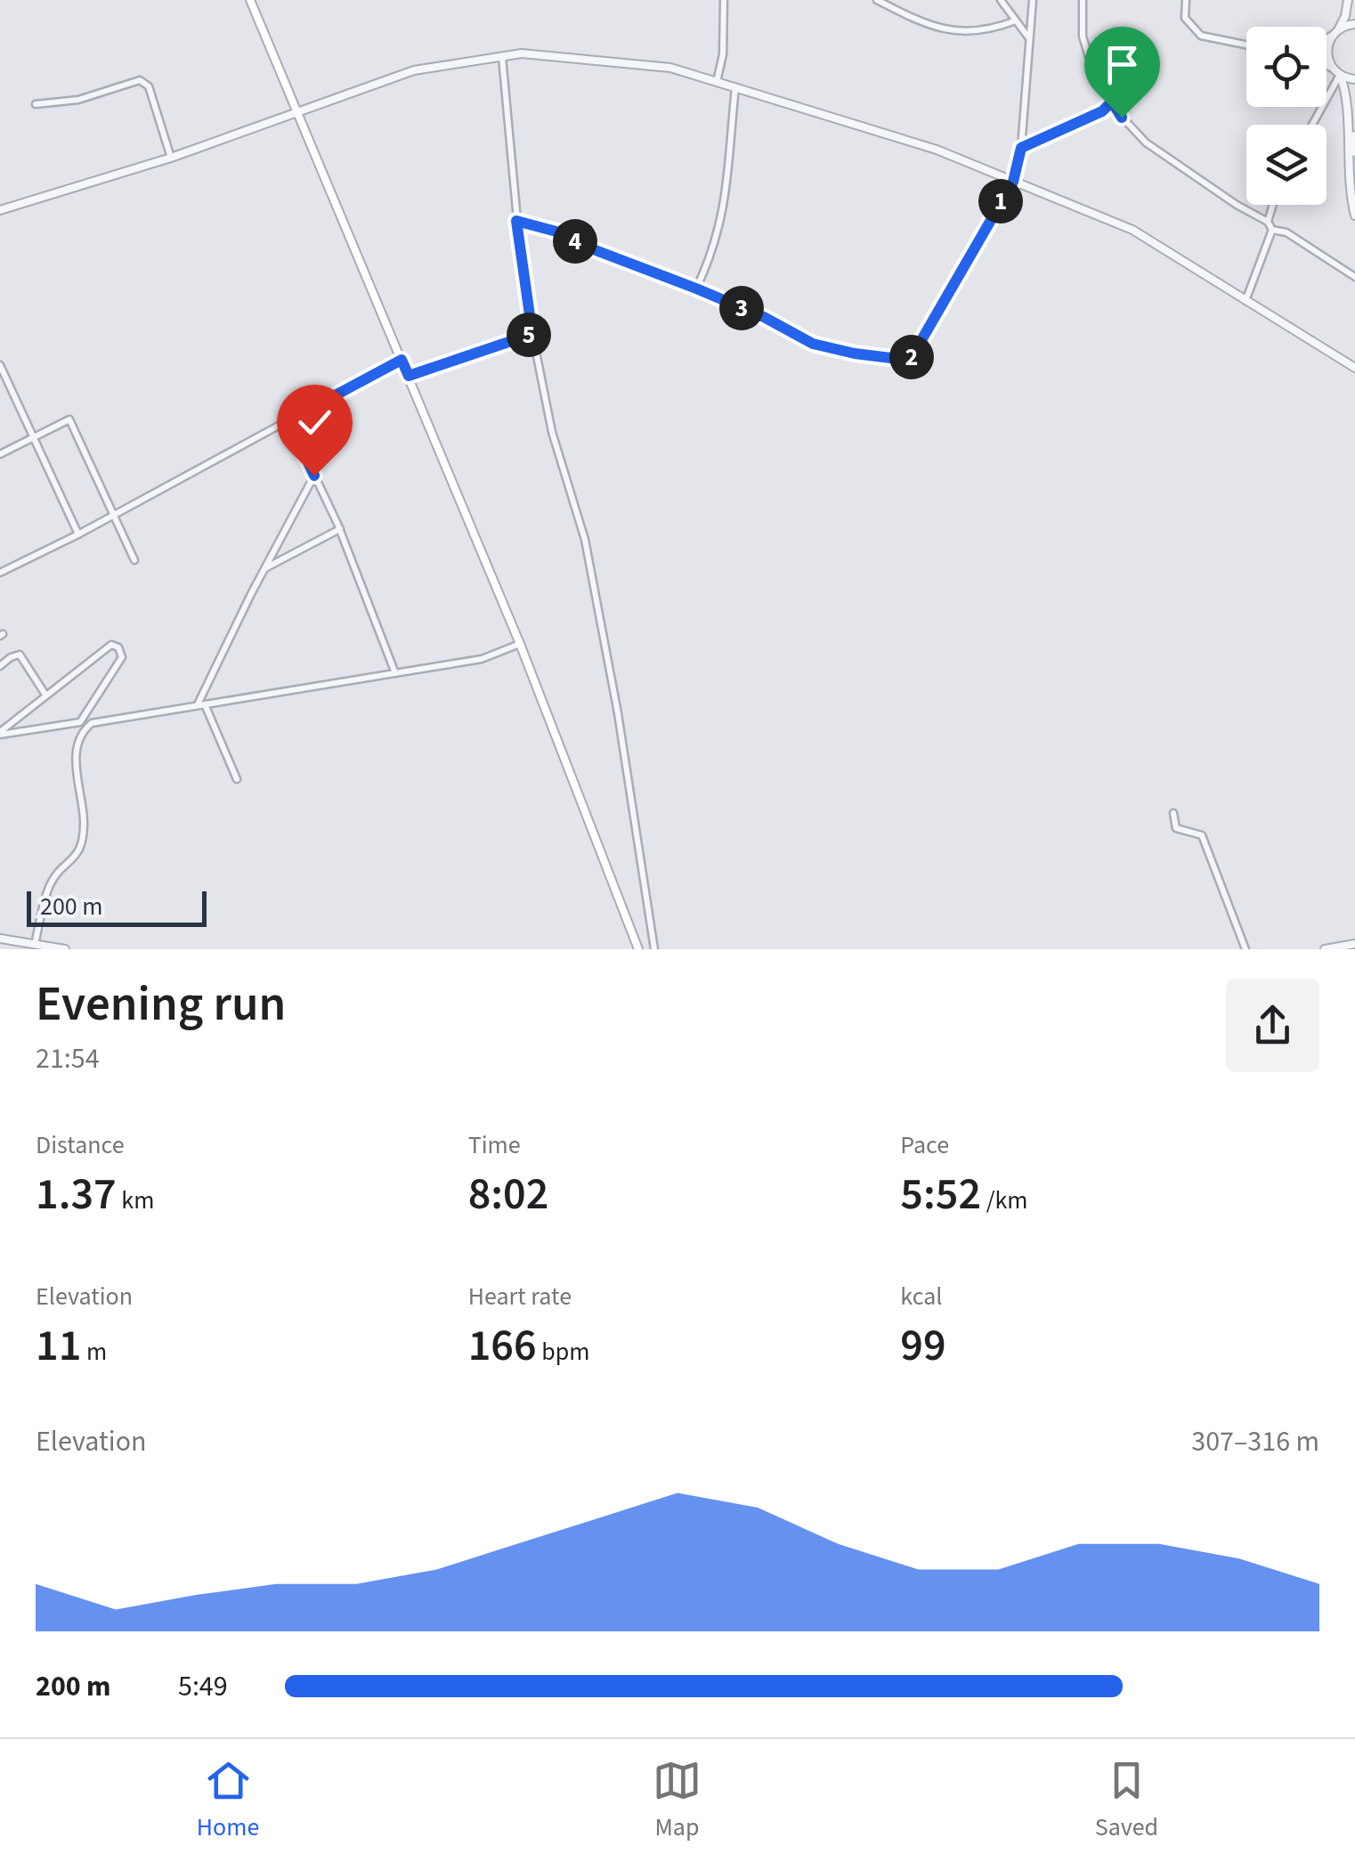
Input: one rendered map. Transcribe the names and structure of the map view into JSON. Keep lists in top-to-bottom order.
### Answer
{
  "scale_bar": "200 m",
  "page": {
    "pins": [
      "1",
      "4",
      "3",
      "5",
      "2"
    ],
    "scale": "200 m",
    "heading": ["Evening run", "21:54"],
    "stats": [
      ["Distance", "1.37 km"],
      ["Time", "8:02"],
      ["Pace", "5:52 /km"],
      ["Elevation", "11 m"],
      ["Heart rate", "166 bpm"],
      ["kcal", "99"]
    ],
    "chart": ["Elevation", "307–316 m"],
    "list": [
      {
        "name": "200 m",
        "note": "5:49"
      }
    ],
    "tabs": ["Home", "Map", "Saved"]
  }
}
